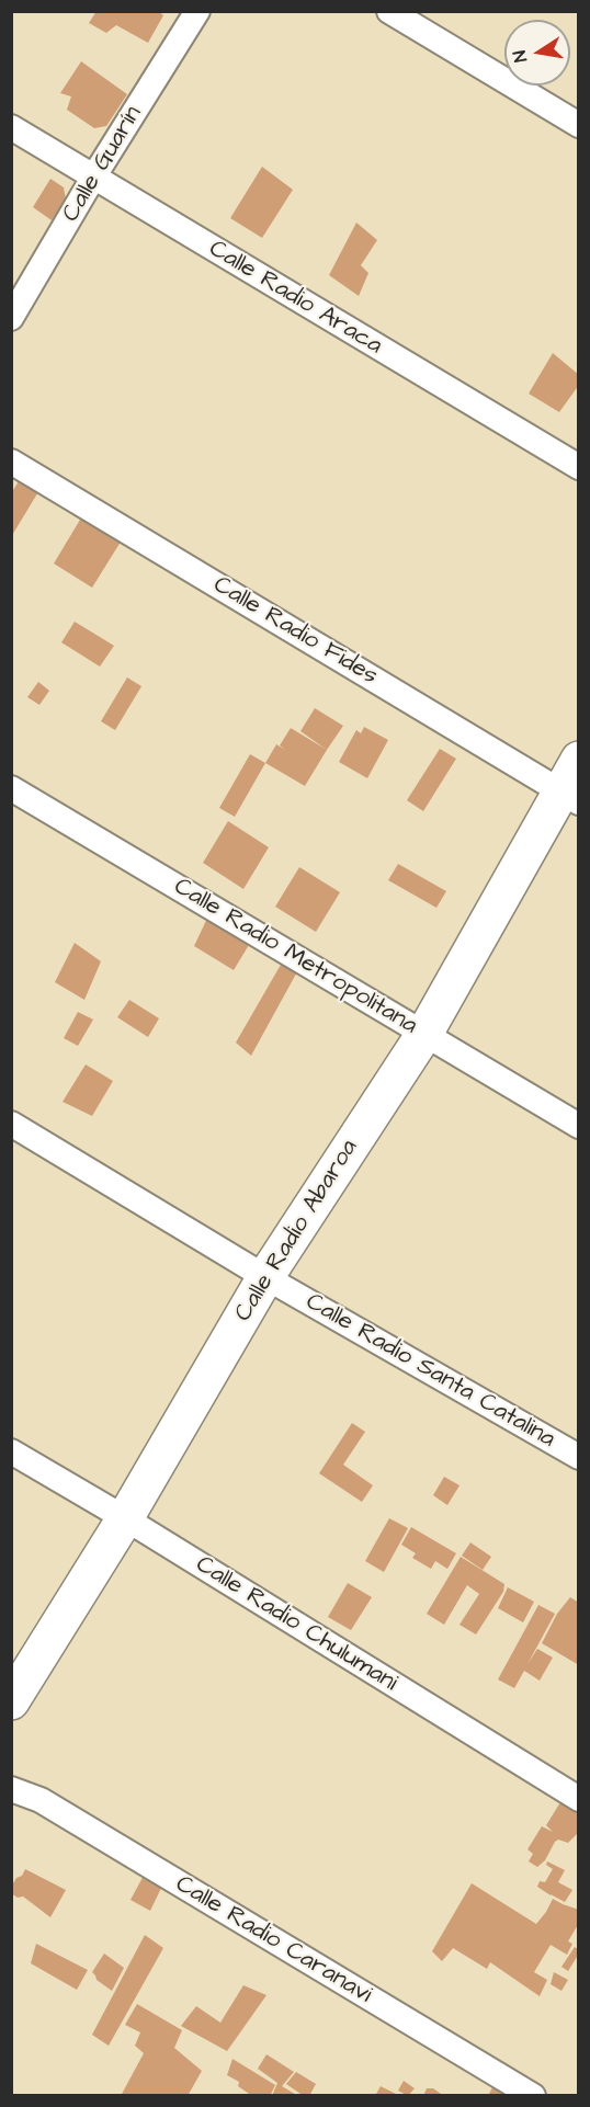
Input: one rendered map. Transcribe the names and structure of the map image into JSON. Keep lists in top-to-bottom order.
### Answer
{
  "streets": {
    "street": [
      "Calle Guarín",
      "Calle Radio Araca",
      "Calle Radio Fides",
      "Calle Radio Metropolitana",
      "Calle Radio Abaroa",
      "Calle Radio Santa Catalina",
      "Calle Radio Chulumani",
      "Calle Radio Caranavi"
    ]
  },
  "crossings": [
    ["Calle Guarín", "Calle Radio Araca"],
    ["Calle Radio Fides", "Calle Radio Abaroa"],
    ["Calle Radio Metropolitana", "Calle Radio Abaroa"],
    ["Calle Radio Abaroa", "Calle Radio Santa Catalina"],
    ["Calle Radio Abaroa", "Calle Radio Chulumani"]
  ],
  "north": "left"
}
